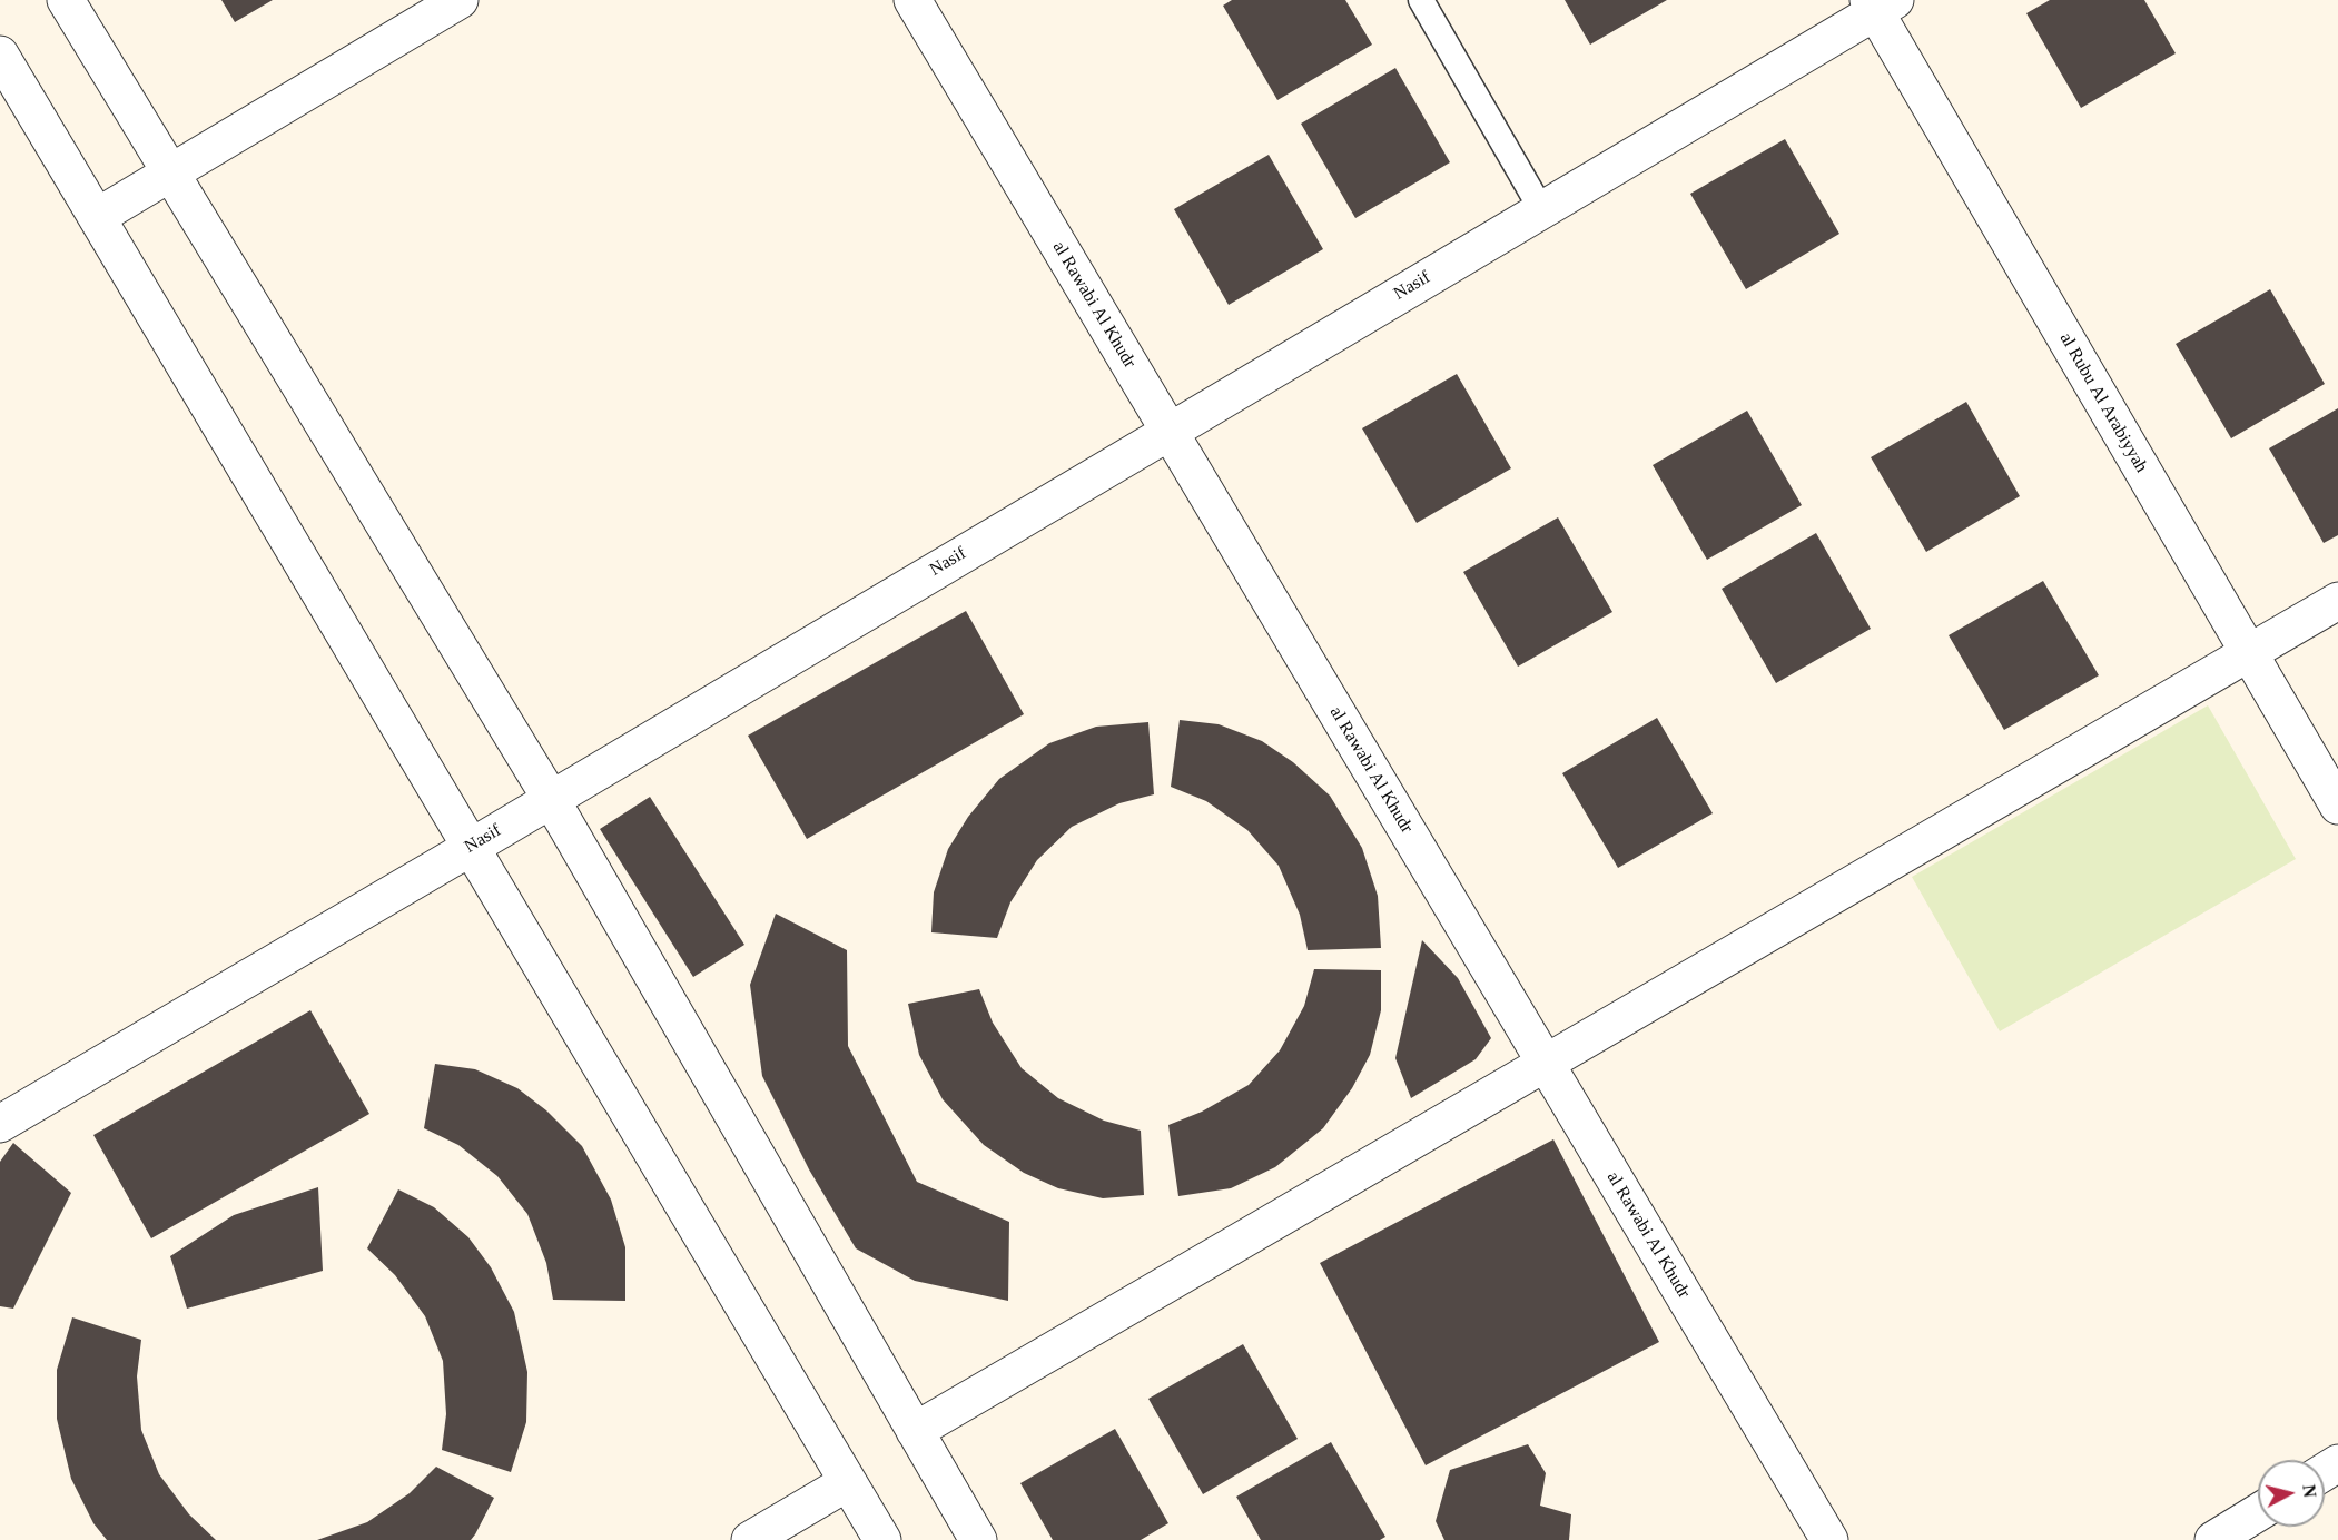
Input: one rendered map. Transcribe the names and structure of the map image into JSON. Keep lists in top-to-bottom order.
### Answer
{
  "streets": {
    "street": ["Nasif", "al Rawabi Al Khudr", "al Rubu Al Arabiyyah"]
  },
  "crossings": [
    ["Nasif", "al Rawabi Al Khudr"],
    ["Nasif", "al Rubu Al Arabiyyah"]
  ],
  "north": "right"
}
